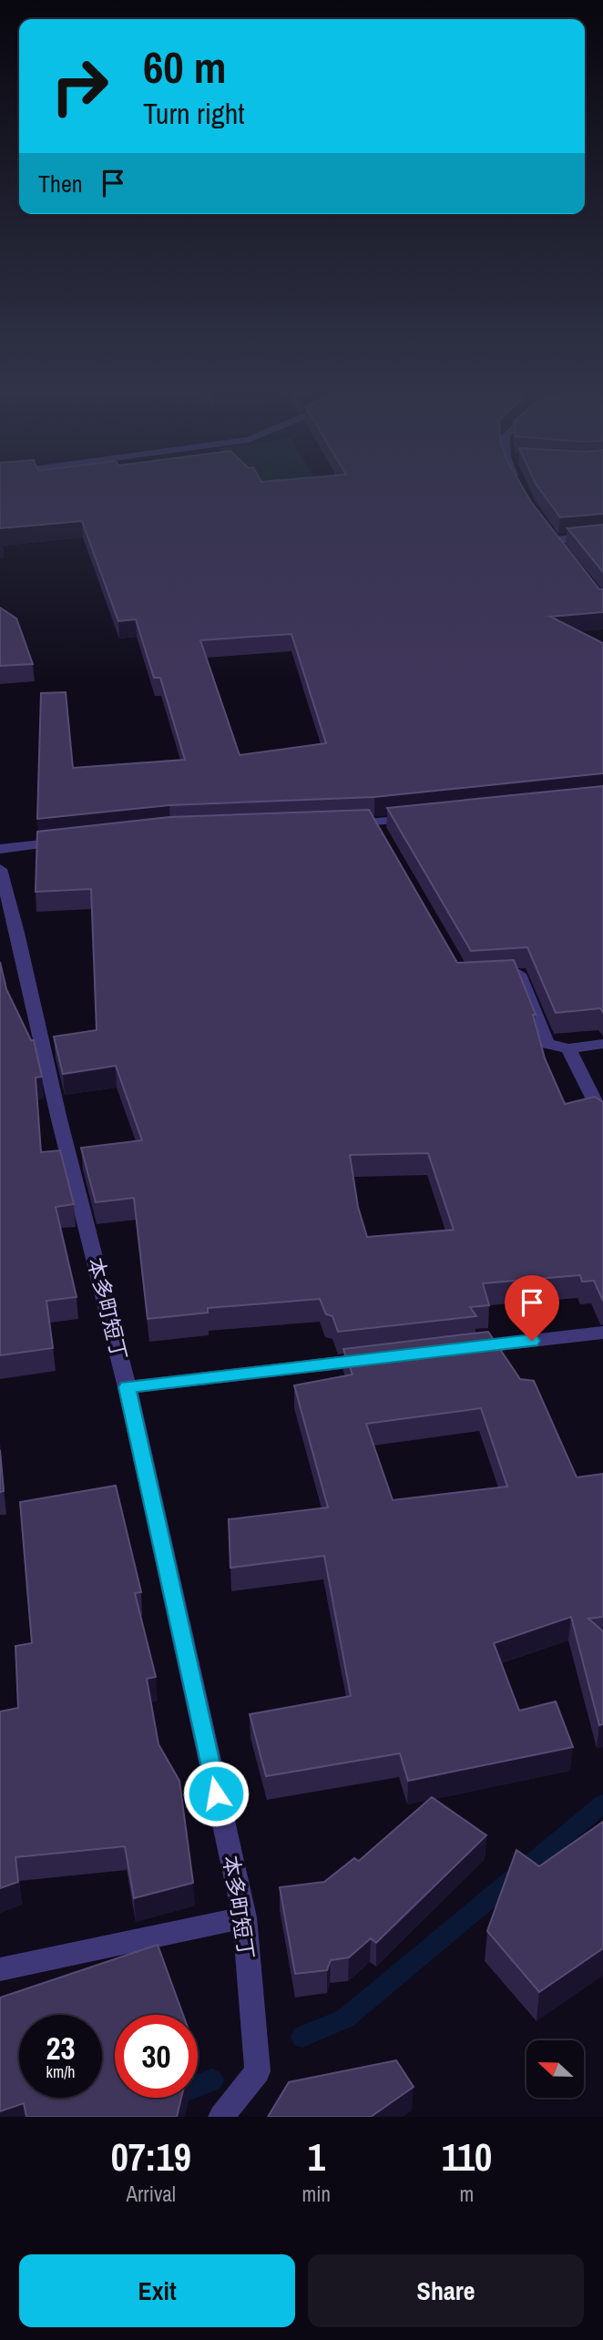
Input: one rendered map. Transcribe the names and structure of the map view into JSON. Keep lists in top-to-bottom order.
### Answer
{
  "streets": {
    "street": ["本多町短丁"]
  },
  "north": "left",
  "page": {
    "turn": ["60 m", "Turn right"],
    "then": "Then",
    "speed": "23 km/h",
    "limit": "30",
    "eta": [
      "07:19",
      "Arrival",
      "1",
      "min",
      "110",
      "m"
    ],
    "buttons": ["Exit", "Share"]
  }
}
